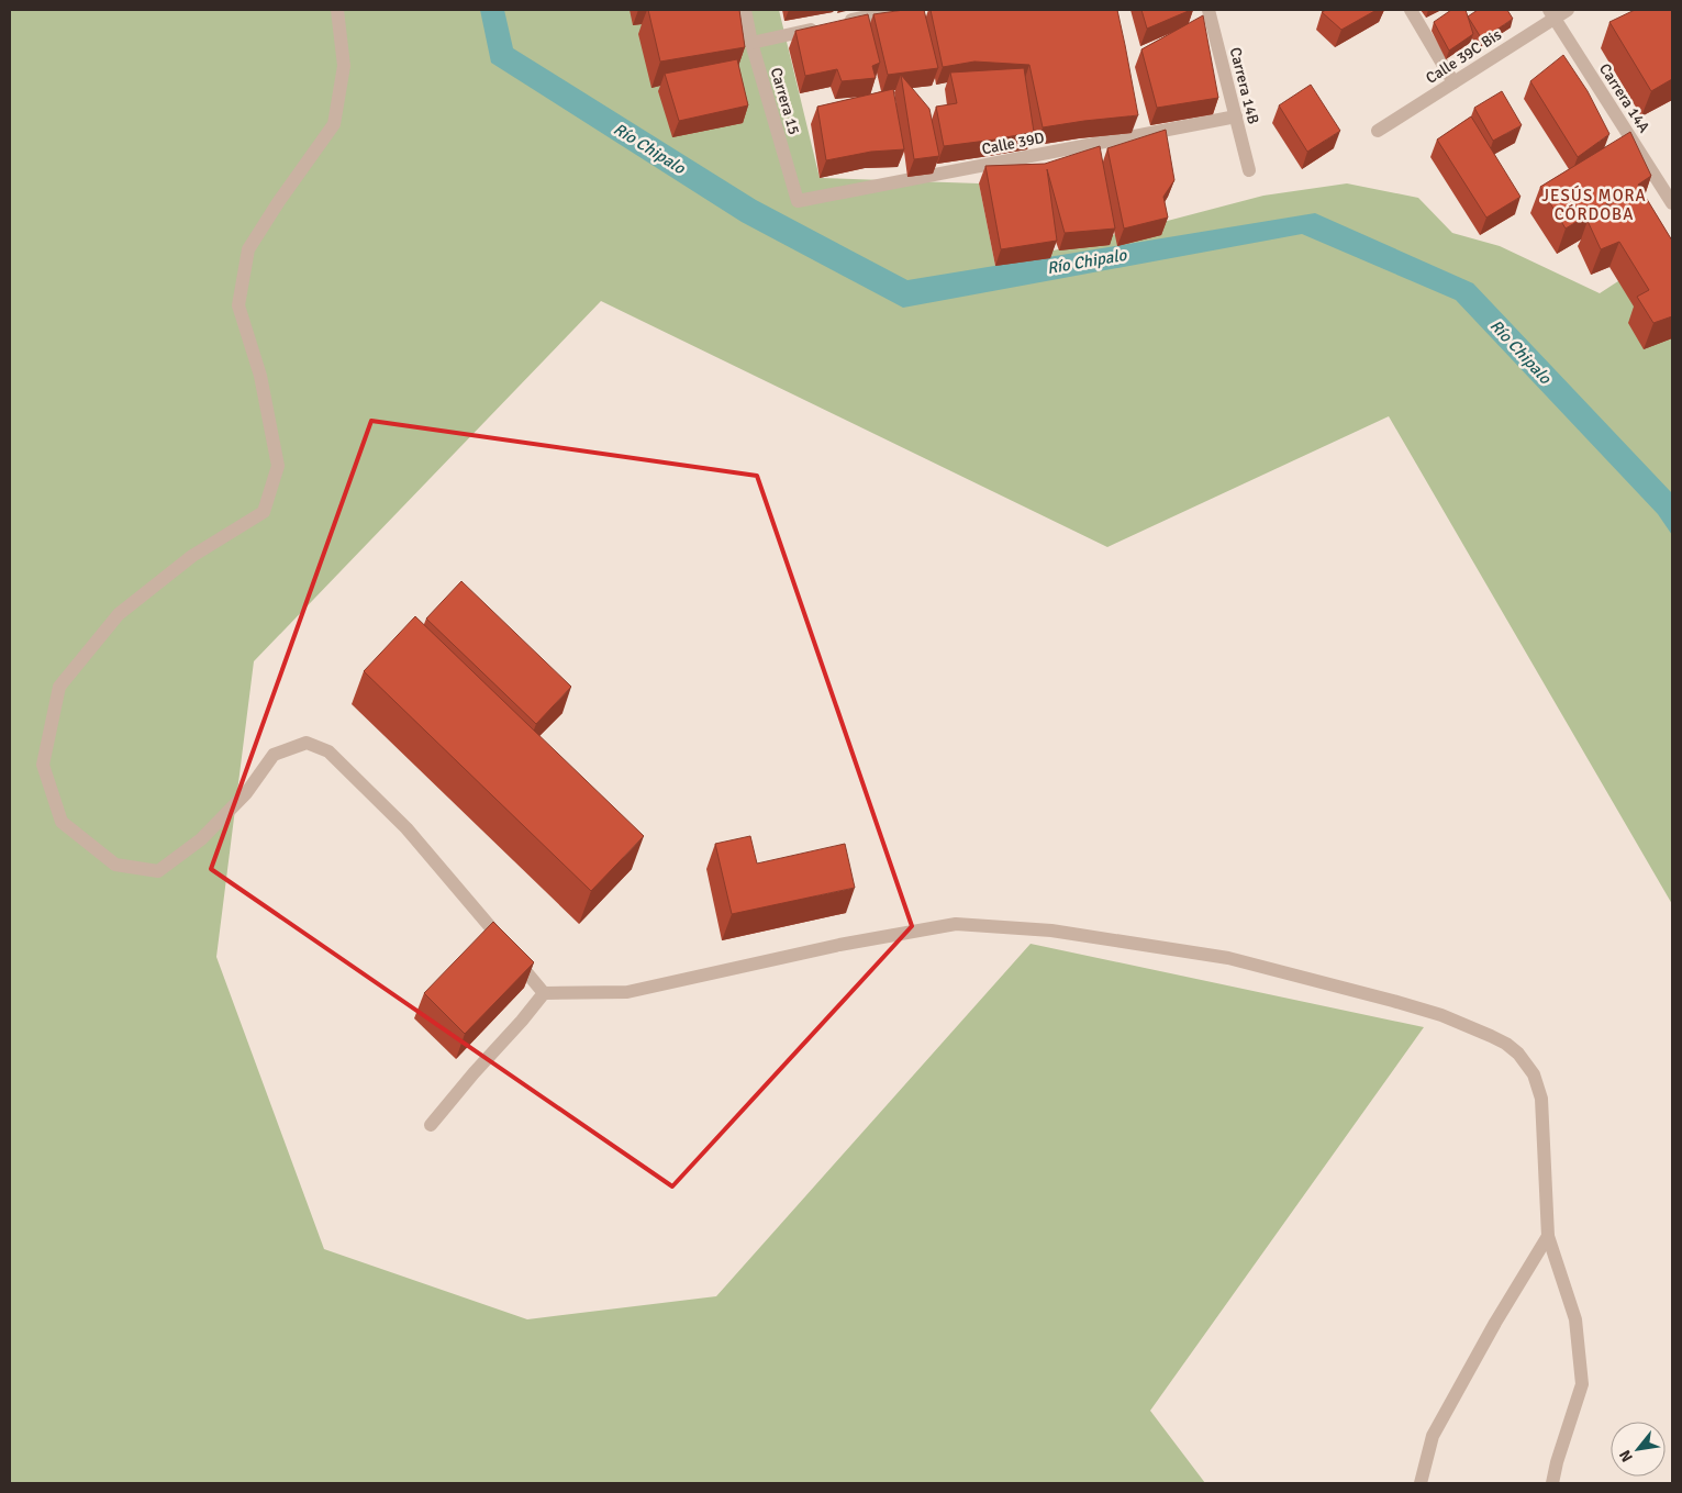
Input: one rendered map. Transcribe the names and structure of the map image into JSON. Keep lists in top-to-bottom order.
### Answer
{
  "streets": {
    "street": [
      "Calle 39C Bis",
      "Carrera 14B",
      "Carrera 14A",
      "Carrera 15",
      "Calle 39D"
    ]
  },
  "crossings": [
    ["Calle 39C Bis", "Carrera 14A"],
    ["Carrera 14B", "Calle 39D"],
    ["Carrera 15", "Calle 39D"]
  ],
  "districts": ["JESÚS MORA CÓRDOBA"],
  "water": ["Río Chipalo"],
  "north": "bottom left"
}
